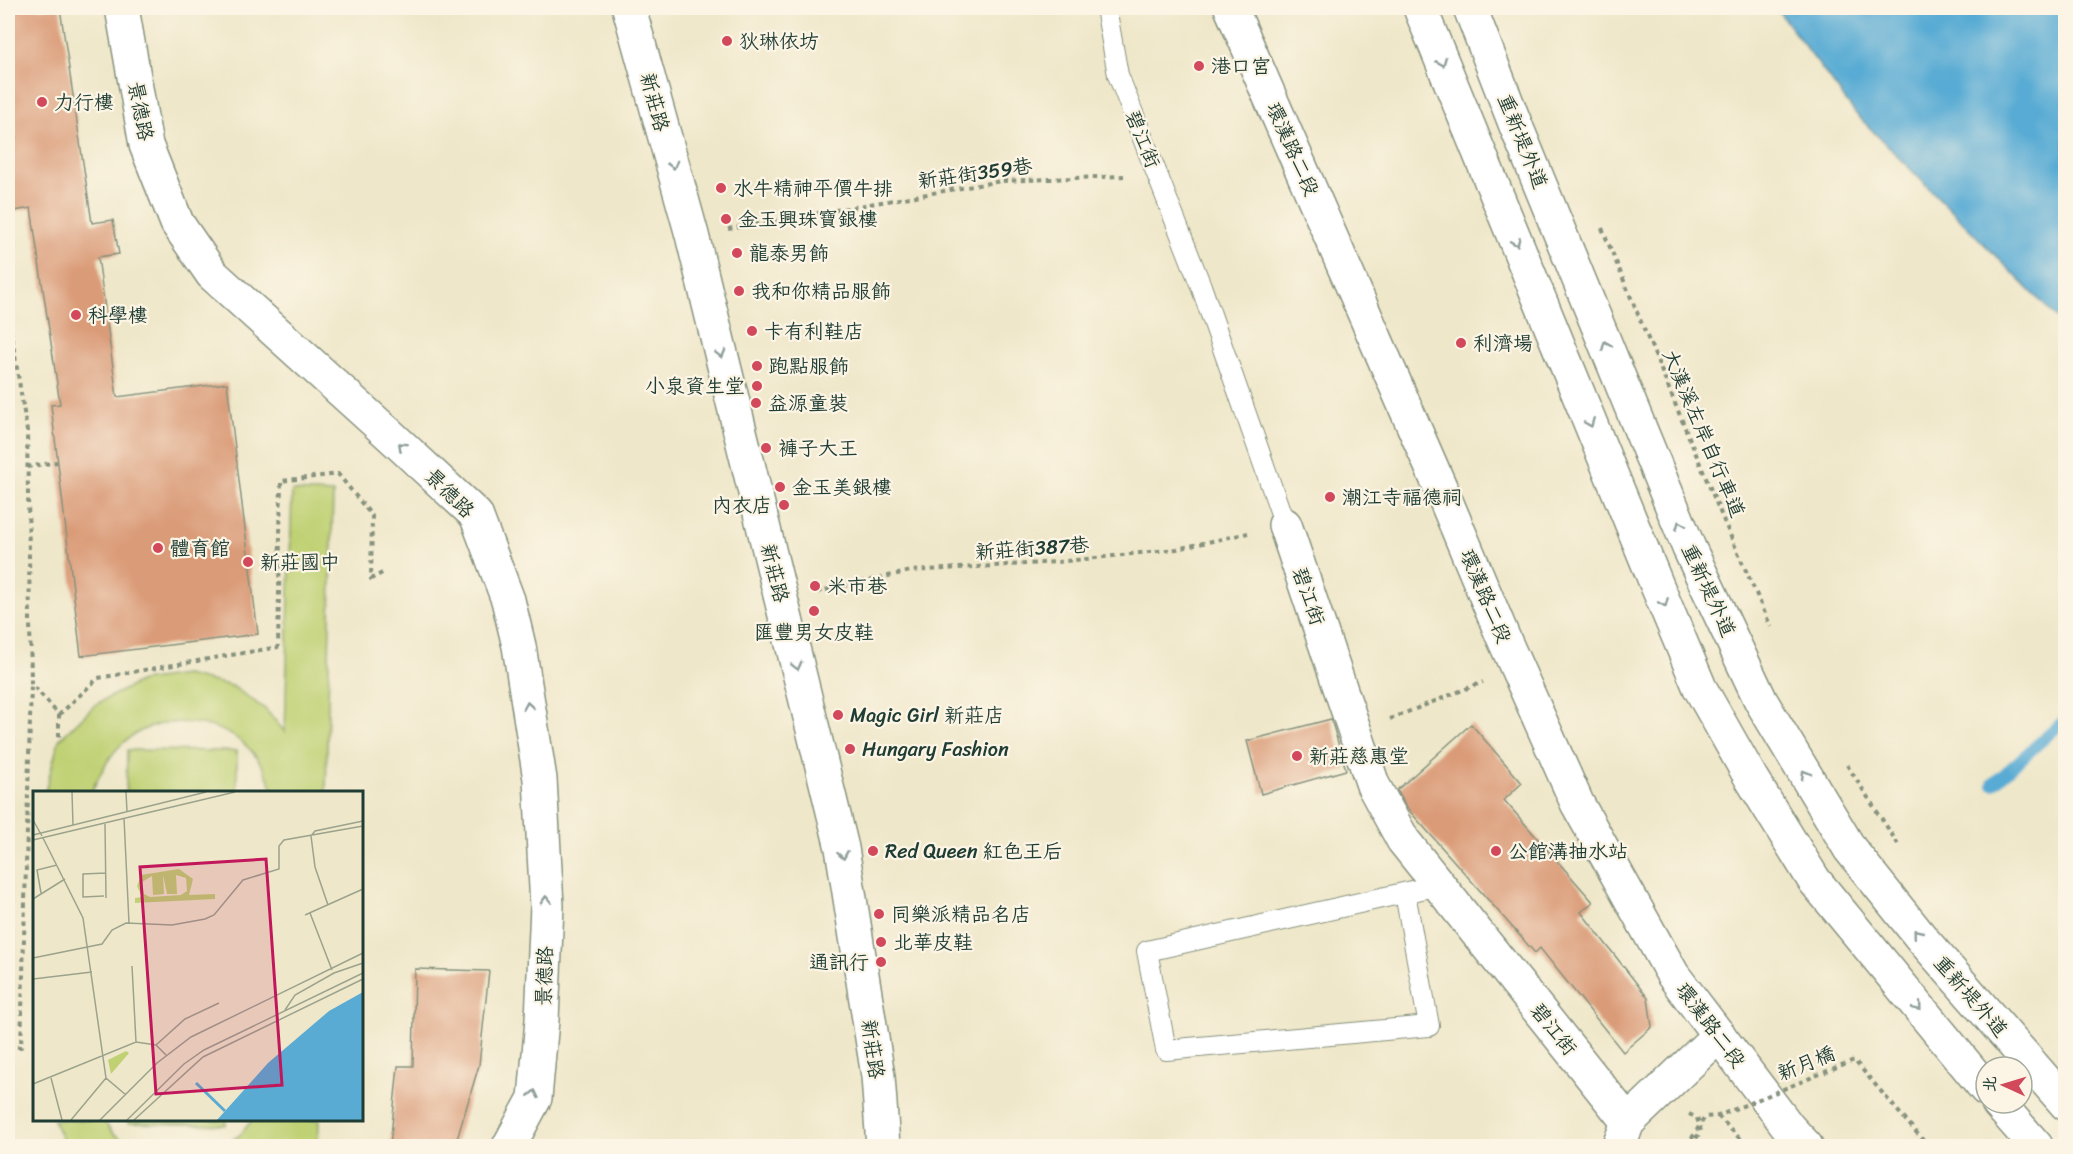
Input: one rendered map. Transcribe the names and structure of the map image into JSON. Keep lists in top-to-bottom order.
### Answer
{
  "streets": {
    "street": [
      "新莊路",
      "景德路",
      "碧江街",
      "重新堤外道",
      "環漢路二段"
    ],
    "path": [
      "新莊街359巷",
      "大漢溪左岸自行車道",
      "新莊街387巷",
      "新月橋"
    ]
  },
  "crossings": [
    ["新莊路", "新莊街359巷"],
    ["新莊路", "新莊街387巷"],
    ["碧江街", "新莊街359巷"],
    ["碧江街", "新莊街387巷"]
  ],
  "one_way": ["新莊路", "景德路"],
  "places": [
    "狄琳依坊",
    "港口宮",
    "力行樓",
    "水牛精神平價牛排",
    "金玉興珠寶銀樓",
    "龍泰男飾",
    "我和你精品服飾",
    "科學樓",
    "卡有利鞋店",
    "利濟場",
    "跑點服飾",
    "小泉資生堂",
    "益源童裝",
    "褲子大王",
    "金玉美銀樓",
    "潮江寺福德祠",
    "內衣店",
    "體育館",
    "新莊國中",
    "米市巷",
    "匯豐男女皮鞋",
    "Magic Girl 新莊店",
    "Hungary Fashion",
    "新莊慈惠堂",
    "Red Queen 紅色王后",
    "公館溝抽水站",
    "同樂派精品名店",
    "北華皮鞋",
    "通訊行"
  ],
  "north": "left"
}
